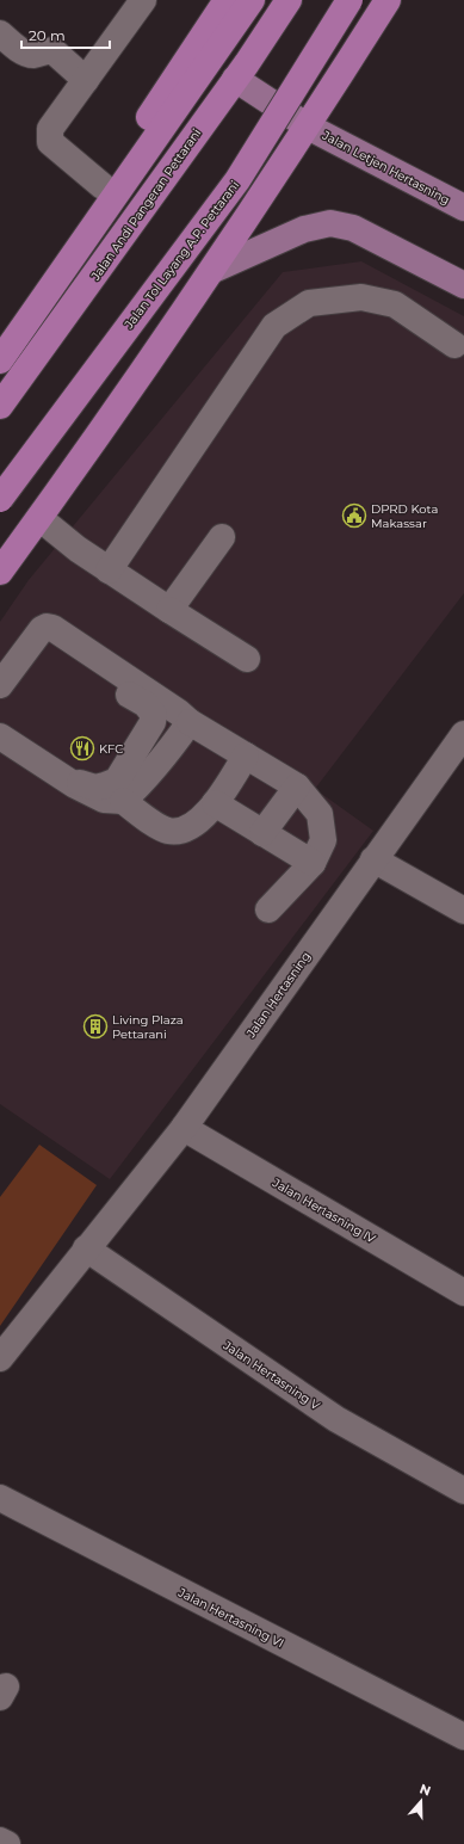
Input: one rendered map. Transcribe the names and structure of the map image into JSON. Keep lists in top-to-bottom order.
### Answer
{
  "streets": {
    "highway": ["Jalan Andi Pangeran Pettarani", "Jalan Tol Layang A.P. Pettarani"],
    "main road": ["Jalan Letjen Hertasning"],
    "street": [
      "Jalan Hertasning",
      "Jalan Hertasning IV",
      "Jalan Hertasning V",
      "Jalan Hertasning VI"
    ]
  },
  "crossings": [
    ["Jalan Letjen Hertasning", "Jalan Andi Pangeran Pettarani"],
    ["Jalan Hertasning", "Jalan Hertasning IV"],
    ["Jalan Hertasning", "Jalan Hertasning V"]
  ],
  "places": {
    "public building": ["DPRD Kota Makassar"],
    "restaurant": ["KFC"],
    "building": ["Living Plaza Pettarani"]
  },
  "scale_bar": "20 m",
  "north": "top"
}
